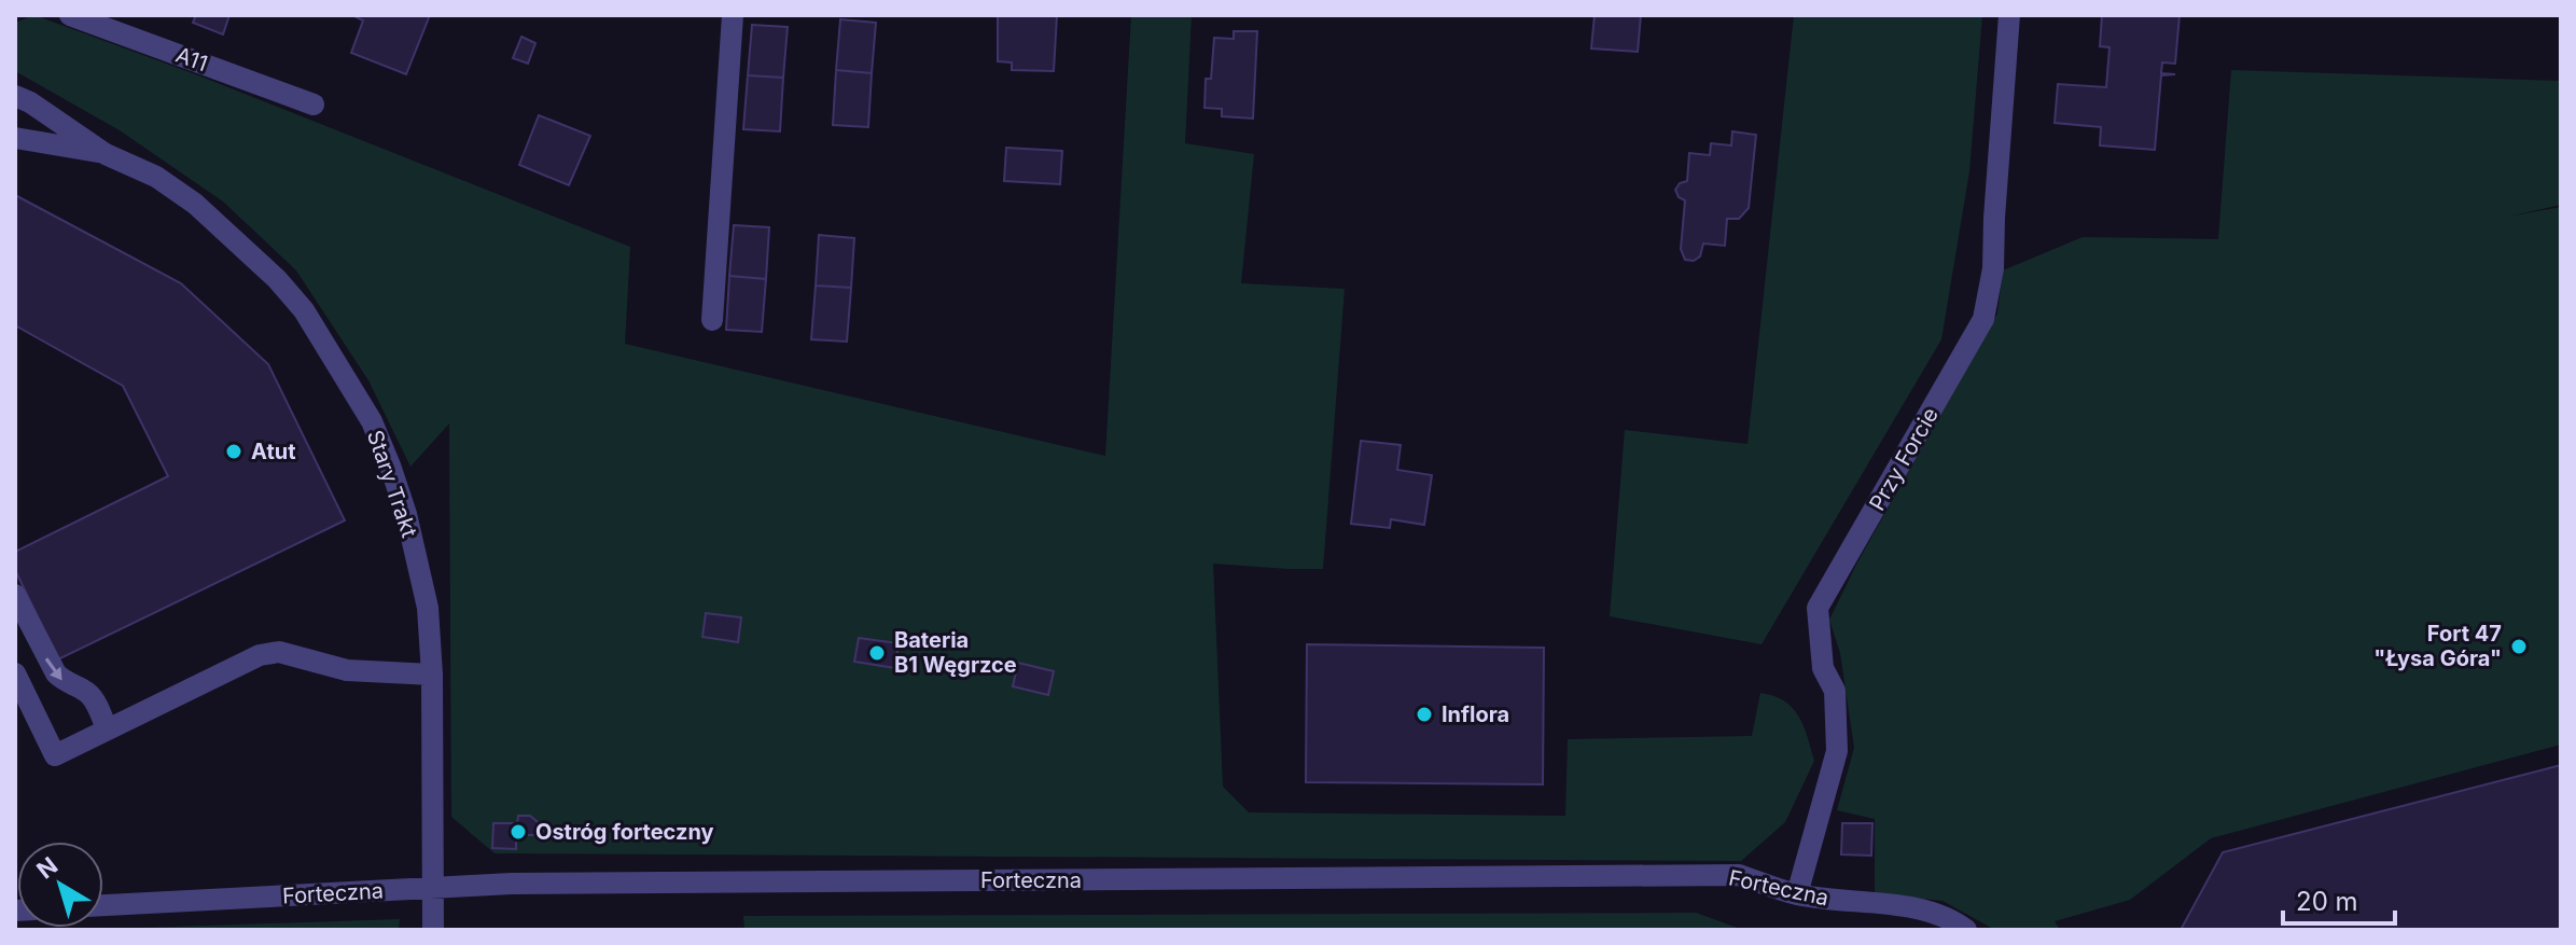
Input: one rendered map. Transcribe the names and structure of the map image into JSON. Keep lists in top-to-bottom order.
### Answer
{
  "streets": {
    "street": [
      "A11",
      "Przy Forcie",
      "Stary Trakt",
      "Forteczna"
    ]
  },
  "crossings": [
    ["Przy Forcie", "Forteczna"],
    ["Stary Trakt", "Forteczna"]
  ],
  "places": [
    "Atut",
    "Fort 47 \"Łysa Góra\"",
    "Bateria B1 Węgrzce",
    "Inflora",
    "Ostróg forteczny"
  ],
  "scale_bar": "20 m",
  "north": "top left"
}
